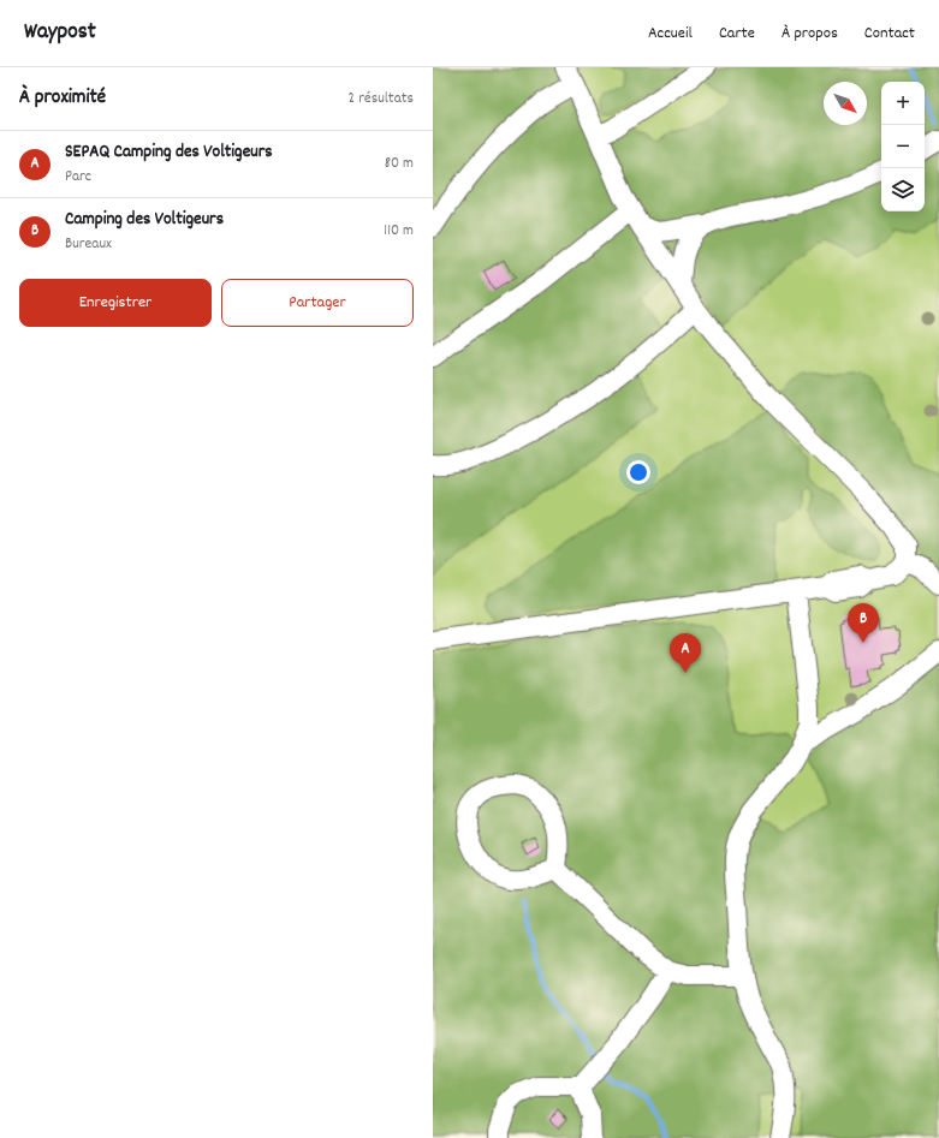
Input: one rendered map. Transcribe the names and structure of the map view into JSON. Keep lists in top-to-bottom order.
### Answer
{
  "north": "bottom right",
  "page": {
    "header": "Waypost",
    "nav": [
      "Accueil",
      "Carte",
      "À propos",
      "Contact"
    ],
    "heading": ["À proximité", "2 résultats"],
    "map_buttons": ["+", "−"],
    "list": [
      {
        "mark": "A",
        "name": "SEPAQ Camping des Voltigeurs",
        "note": "Parc",
        "value": "80 m"
      },
      {
        "mark": "B",
        "name": "Camping des Voltigeurs",
        "note": "Bureaux",
        "value": "110 m"
      }
    ],
    "buttons": ["Enregistrer", "Partager"],
    "pins": ["B", "A"]
  }
}
